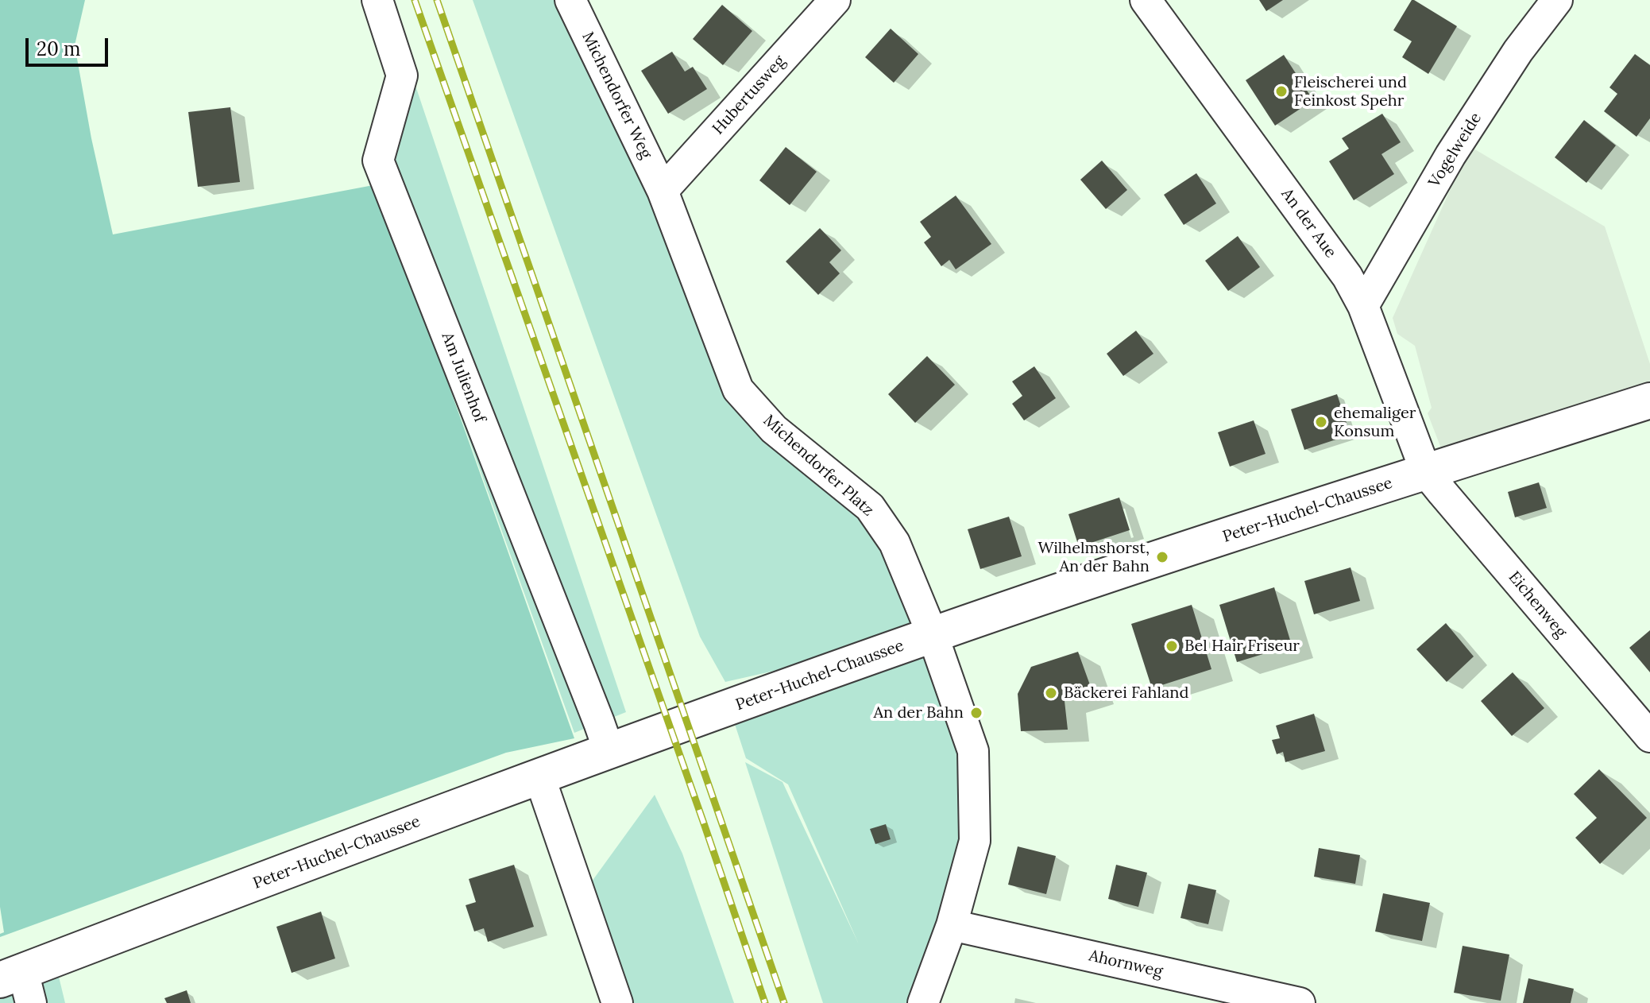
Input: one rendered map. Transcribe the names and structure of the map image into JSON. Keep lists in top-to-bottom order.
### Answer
{
  "streets": {
    "street": [
      "Michendorfer Weg",
      "Hubertusweg",
      "Vogelweide",
      "An der Aue",
      "Am Julienhof",
      "Michendorfer Platz",
      "Peter-Huchel-Chaussee",
      "Eichenweg",
      "Ahornweg"
    ]
  },
  "crossings": [
    ["Michendorfer Weg", "Hubertusweg"],
    ["Michendorfer Weg", "Michendorfer Platz"],
    ["Hubertusweg", "Michendorfer Platz"],
    ["Vogelweide", "An der Aue"],
    ["An der Aue", "Peter-Huchel-Chaussee"],
    ["An der Aue", "Eichenweg"],
    ["Am Julienhof", "Peter-Huchel-Chaussee"],
    ["Michendorfer Platz", "Peter-Huchel-Chaussee"],
    ["Michendorfer Platz", "Ahornweg"],
    ["Peter-Huchel-Chaussee", "Eichenweg"]
  ],
  "places": [
    "Fleischerei und Feinkost Spehr",
    "ehemaliger Konsum",
    "Wilhelmshorst, An der Bahn",
    "Bel Hair Friseur",
    "Bäckerei Fahland",
    "An der Bahn"
  ],
  "scale_bar": "20 m"
}
